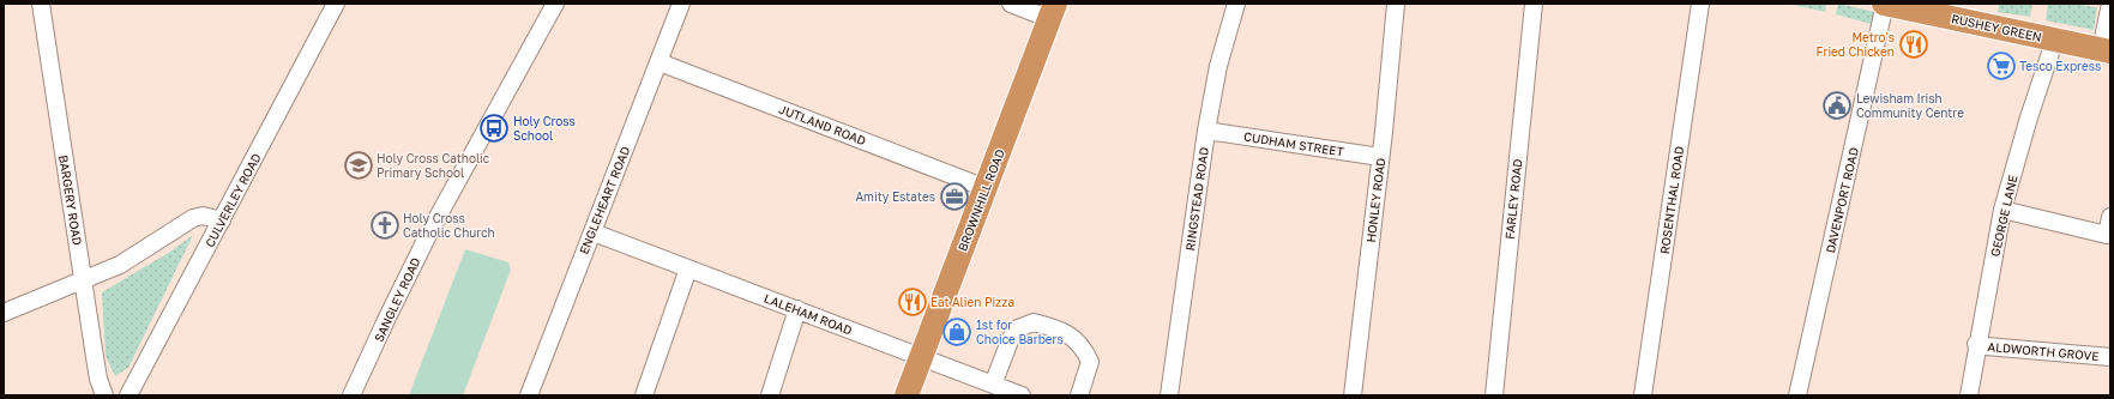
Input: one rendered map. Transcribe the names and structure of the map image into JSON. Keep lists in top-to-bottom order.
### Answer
{
  "streets": {
    "highway": ["RUSHEY GREEN", "BROWNHILL ROAD"],
    "street": [
      "JUTLAND ROAD",
      "CUDHAM STREET",
      "RINGSTEAD ROAD",
      "FARLEY ROAD",
      "BARGERY ROAD",
      "CULVERLEY ROAD",
      "ENGLEHEART ROAD",
      "HONLEY ROAD",
      "ROSENTHAL ROAD",
      "DAVENPORT ROAD",
      "GEORGE LANE",
      "SANGLEY ROAD",
      "LALEHAM ROAD",
      "ALDWORTH GROVE"
    ]
  },
  "crossings": [
    ["RUSHEY GREEN", "DAVENPORT ROAD"],
    ["RUSHEY GREEN", "GEORGE LANE"],
    ["JUTLAND ROAD", "ENGLEHEART ROAD"],
    ["JUTLAND ROAD", "BROWNHILL ROAD"],
    ["CUDHAM STREET", "RINGSTEAD ROAD"],
    ["CUDHAM STREET", "HONLEY ROAD"],
    ["ENGLEHEART ROAD", "LALEHAM ROAD"],
    ["BROWNHILL ROAD", "LALEHAM ROAD"],
    ["GEORGE LANE", "ALDWORTH GROVE"]
  ],
  "places": {
    "restaurant": ["Metro's Fried Chicken", "Eat Alien Pizza"],
    "supermarket": ["Tesco Express"],
    "public building": ["Lewisham Irish Community Centre"],
    "bus stop": ["Holy Cross School"],
    "school or university": ["Holy Cross Catholic Primary School"],
    "office": ["Amity Estates"],
    "church": ["Holy Cross Catholic Church"],
    "shop": ["1st for Choice Barbers"]
  }
}
